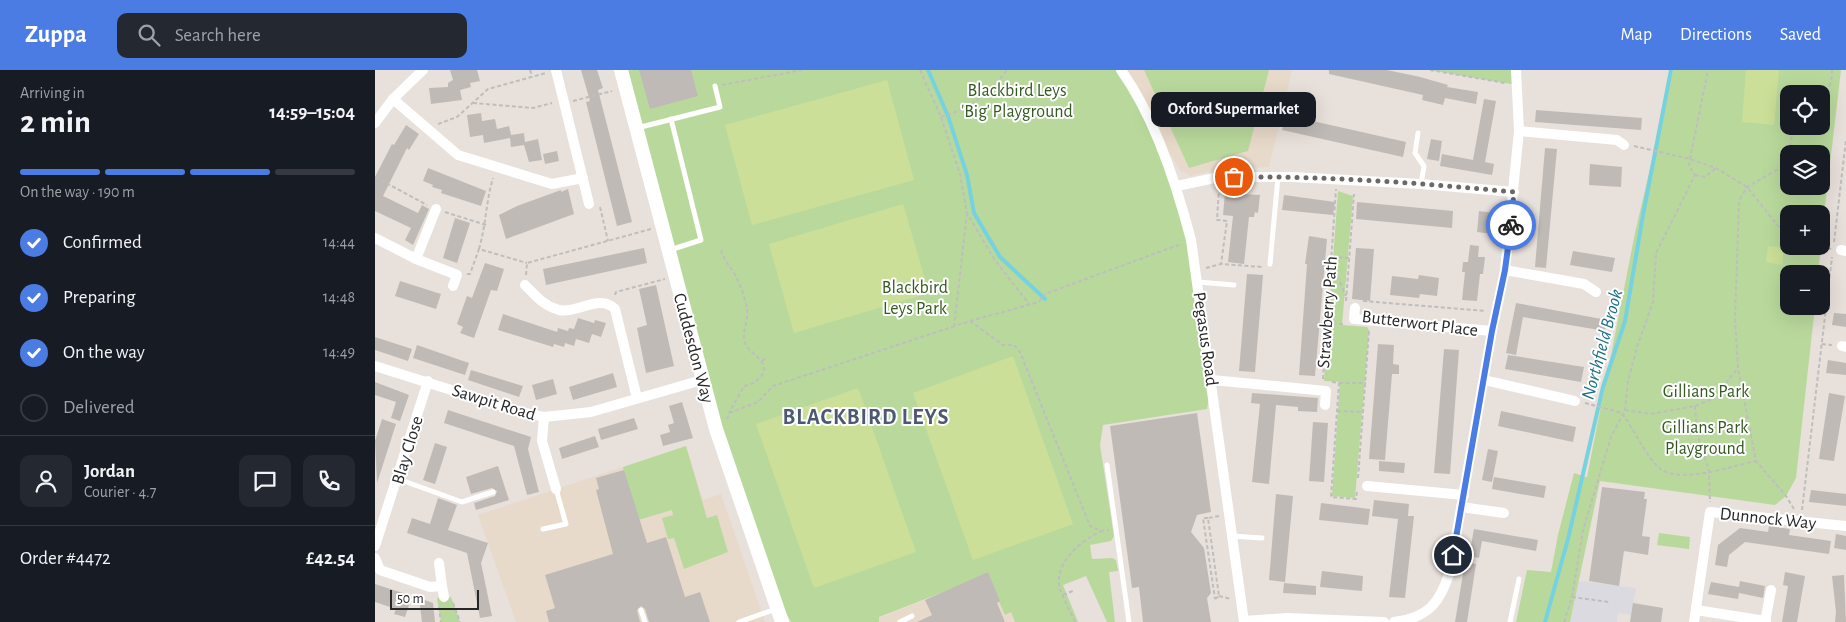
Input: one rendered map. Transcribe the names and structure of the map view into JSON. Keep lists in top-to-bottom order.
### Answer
{
  "streets": {
    "street": [
      "Strawberry Path",
      "Butterwort Place",
      "Pegasus Road",
      "Cuddesdon Way",
      "Sawpit Road",
      "Blay Close",
      "Dunnock Way"
    ]
  },
  "crossings": [
    ["Strawberry Path", "Pegasus Road"],
    ["Cuddesdon Way", "Sawpit Road"],
    ["Sawpit Road", "Blay Close"]
  ],
  "districts": ["BLACKBIRD LEYS"],
  "water": ["Northfield Brook"],
  "parks": [
    "Blackbird Leys 'Big' Playground",
    "Blackbird Leys Park",
    "Gillians Park",
    "Gillians Park Playground"
  ],
  "places": ["Oxford Supermarket"],
  "scale_bar": "50 m",
  "page": {
    "header": "Zuppa",
    "search": "Search here",
    "nav": ["Map", "Directions", "Saved"],
    "heading": ["2 min", "Arriving in", "14:59–15:04"],
    "panel": [
      "Jordan",
      "Courier · 4.7",
      "Order #4472",
      "£42.54"
    ],
    "map_buttons": ["+", "−"],
    "bubble": "Oxford Supermarket",
    "bar": "On the way · 190 m",
    "list": [
      ["Confirmed", "14:44"],
      ["Preparing", "14:48"],
      ["On the way", "14:49"],
      "Delivered"
    ],
    "scale": "50 m"
  }
}
